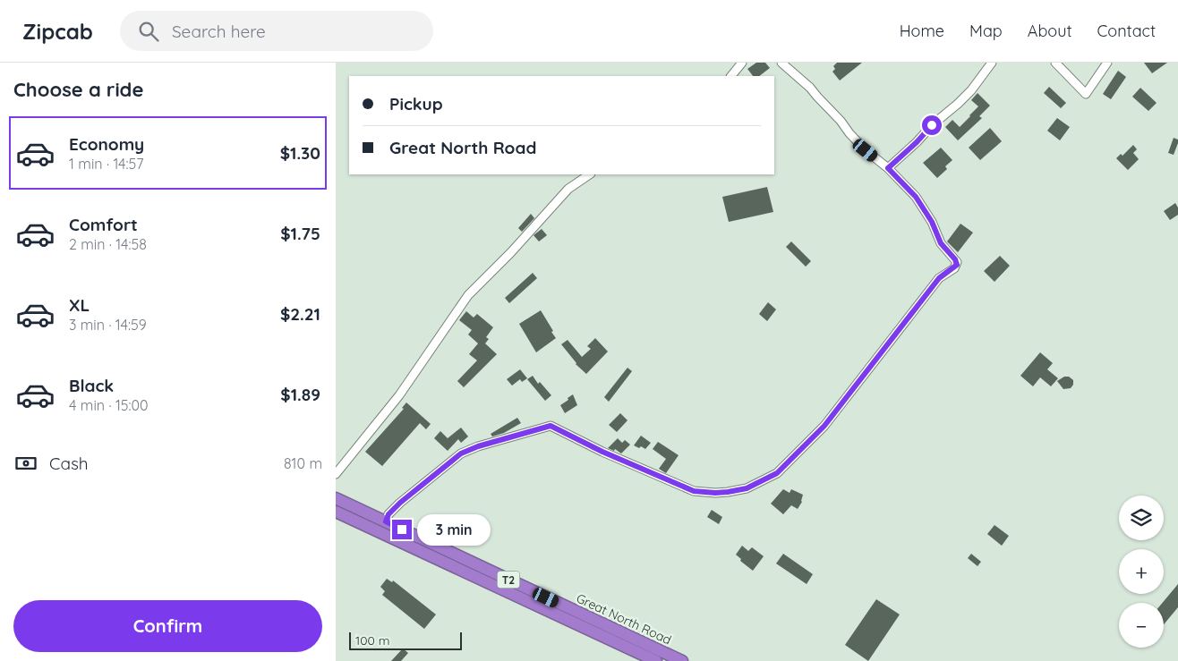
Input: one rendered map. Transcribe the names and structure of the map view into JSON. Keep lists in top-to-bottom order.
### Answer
{
  "streets": {
    "highway": ["T2", "Great North Road"]
  },
  "scale_bar": "100 m",
  "page": {
    "header": "Zipcab",
    "search": "Search here",
    "nav": [
      "Home",
      "Map",
      "About",
      "Contact"
    ],
    "heading": "Choose a ride",
    "banner": ["Pickup", "Great North Road"],
    "list": [
      {
        "name": "Economy",
        "note": "1 min · 14:57",
        "value": "$1.30"
      },
      {
        "name": "Comfort",
        "note": "2 min · 14:58",
        "value": "$1.75"
      },
      {
        "name": "XL",
        "note": "3 min · 14:59",
        "value": "$2.21"
      },
      {
        "name": "Black",
        "note": "4 min · 15:00",
        "value": "$1.89"
      }
    ],
    "pay": ["Cash", "810 m"],
    "map_buttons": ["+", "−"],
    "bubble": "3 min",
    "buttons": "Confirm",
    "scale": "100 m"
  }
}
